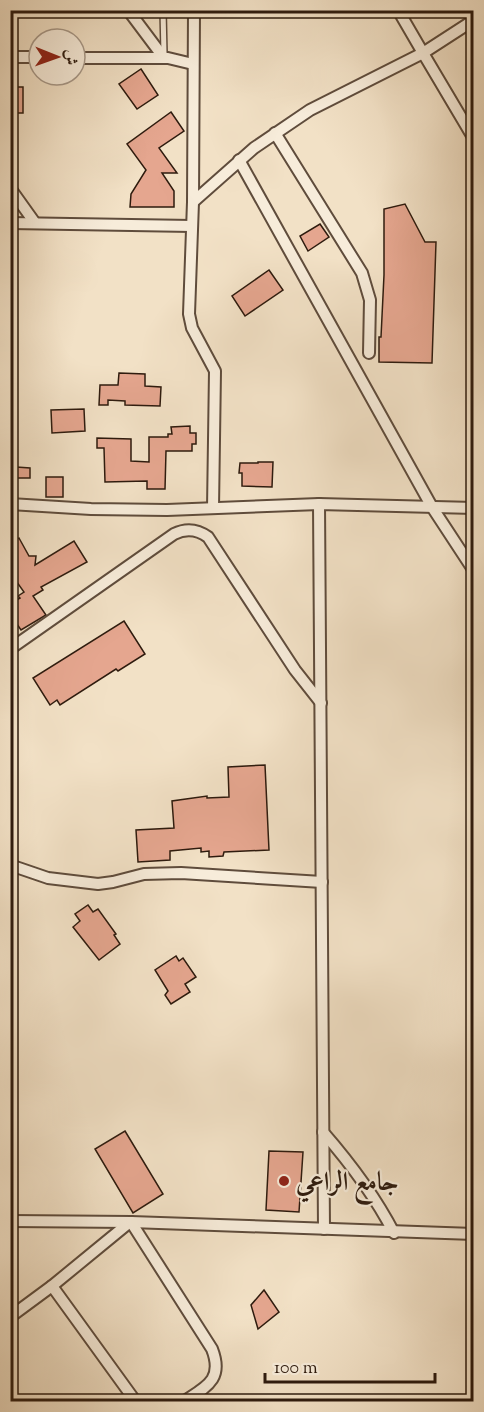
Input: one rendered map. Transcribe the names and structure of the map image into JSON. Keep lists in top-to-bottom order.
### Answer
{
  "places": ["جامع الراعي"],
  "scale_bar": "100 m",
  "north": "right"
}
